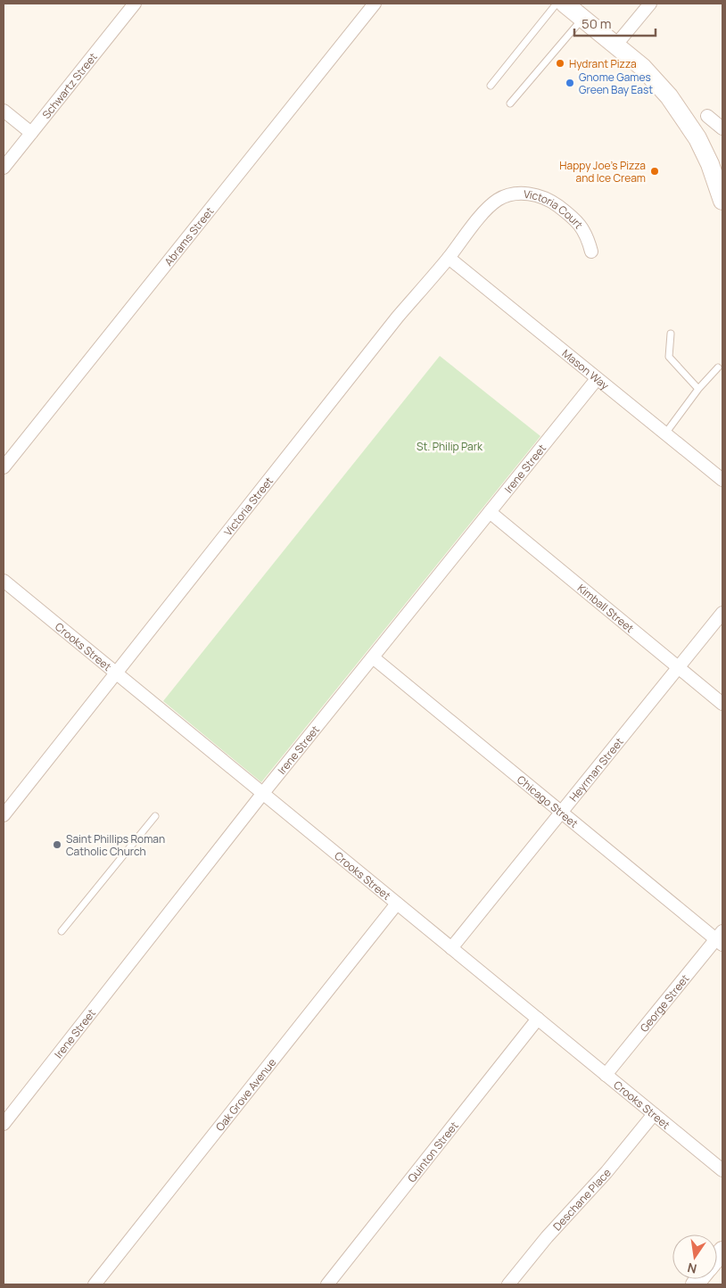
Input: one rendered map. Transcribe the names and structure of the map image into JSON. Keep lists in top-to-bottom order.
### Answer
{
  "streets": {
    "street": [
      "Schwartz Street",
      "Victoria Court",
      "Abrams Street",
      "Mason Way",
      "Irene Street",
      "Victoria Street",
      "Kimball Street",
      "Crooks Street",
      "Heyrman Street",
      "Chicago Street",
      "George Street",
      "Oak Grove Avenue",
      "Quinton Street",
      "Deschane Place"
    ]
  },
  "crossings": [
    ["Victoria Court", "Victoria Street"],
    ["Mason Way", "Irene Street"],
    ["Mason Way", "Victoria Street"],
    ["Irene Street", "Kimball Street"],
    ["Irene Street", "Crooks Street"],
    ["Irene Street", "Chicago Street"],
    ["Victoria Street", "Crooks Street"],
    ["Kimball Street", "Heyrman Street"],
    ["Crooks Street", "Heyrman Street"],
    ["Crooks Street", "George Street"],
    ["Crooks Street", "Oak Grove Avenue"],
    ["Crooks Street", "Quinton Street"],
    ["Crooks Street", "Deschane Place"],
    ["Heyrman Street", "Chicago Street"],
    ["Chicago Street", "George Street"]
  ],
  "parks": ["St. Philip Park"],
  "places": [
    "Hydrant Pizza",
    "Gnome Games Green Bay East",
    "Happy Joe's Pizza and Ice Cream",
    "Saint Phillips Roman Catholic Church"
  ],
  "scale_bar": "50 m",
  "north": "bottom"
}
